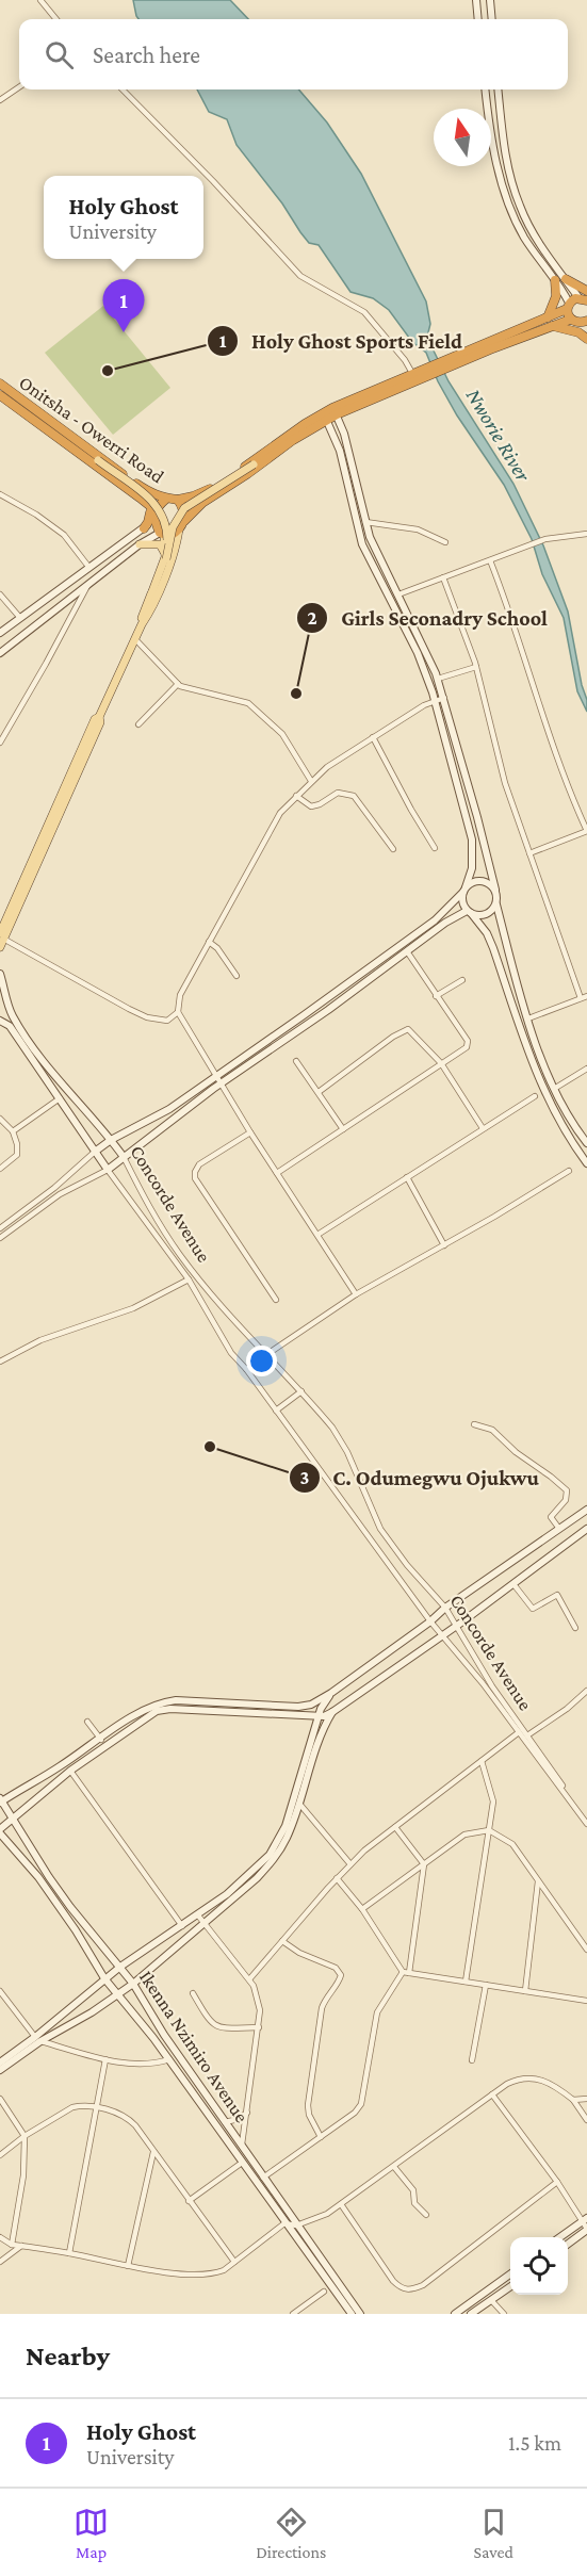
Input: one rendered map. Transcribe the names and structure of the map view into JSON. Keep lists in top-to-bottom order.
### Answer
{
  "streets": {
    "highway": ["Onitsha - Owerri Road"],
    "street": ["Concorde Avenue", "Ikenna Nzimiro Avenue"]
  },
  "water": ["Nworie River"],
  "places": ["Holy Ghost Sports Field", "Girls Seconadry School", "C. Odumegwu Ojukwu"],
  "north": "top",
  "page": {
    "search": "Search here",
    "popup": ["Holy Ghost", "University"],
    "pins": "1",
    "heading": "Nearby",
    "list": [
      {
        "mark": "1",
        "name": "Holy Ghost",
        "note": "University",
        "value": "1.5 km"
      }
    ],
    "nav": ["Map", "Directions", "Saved"]
  }
}
